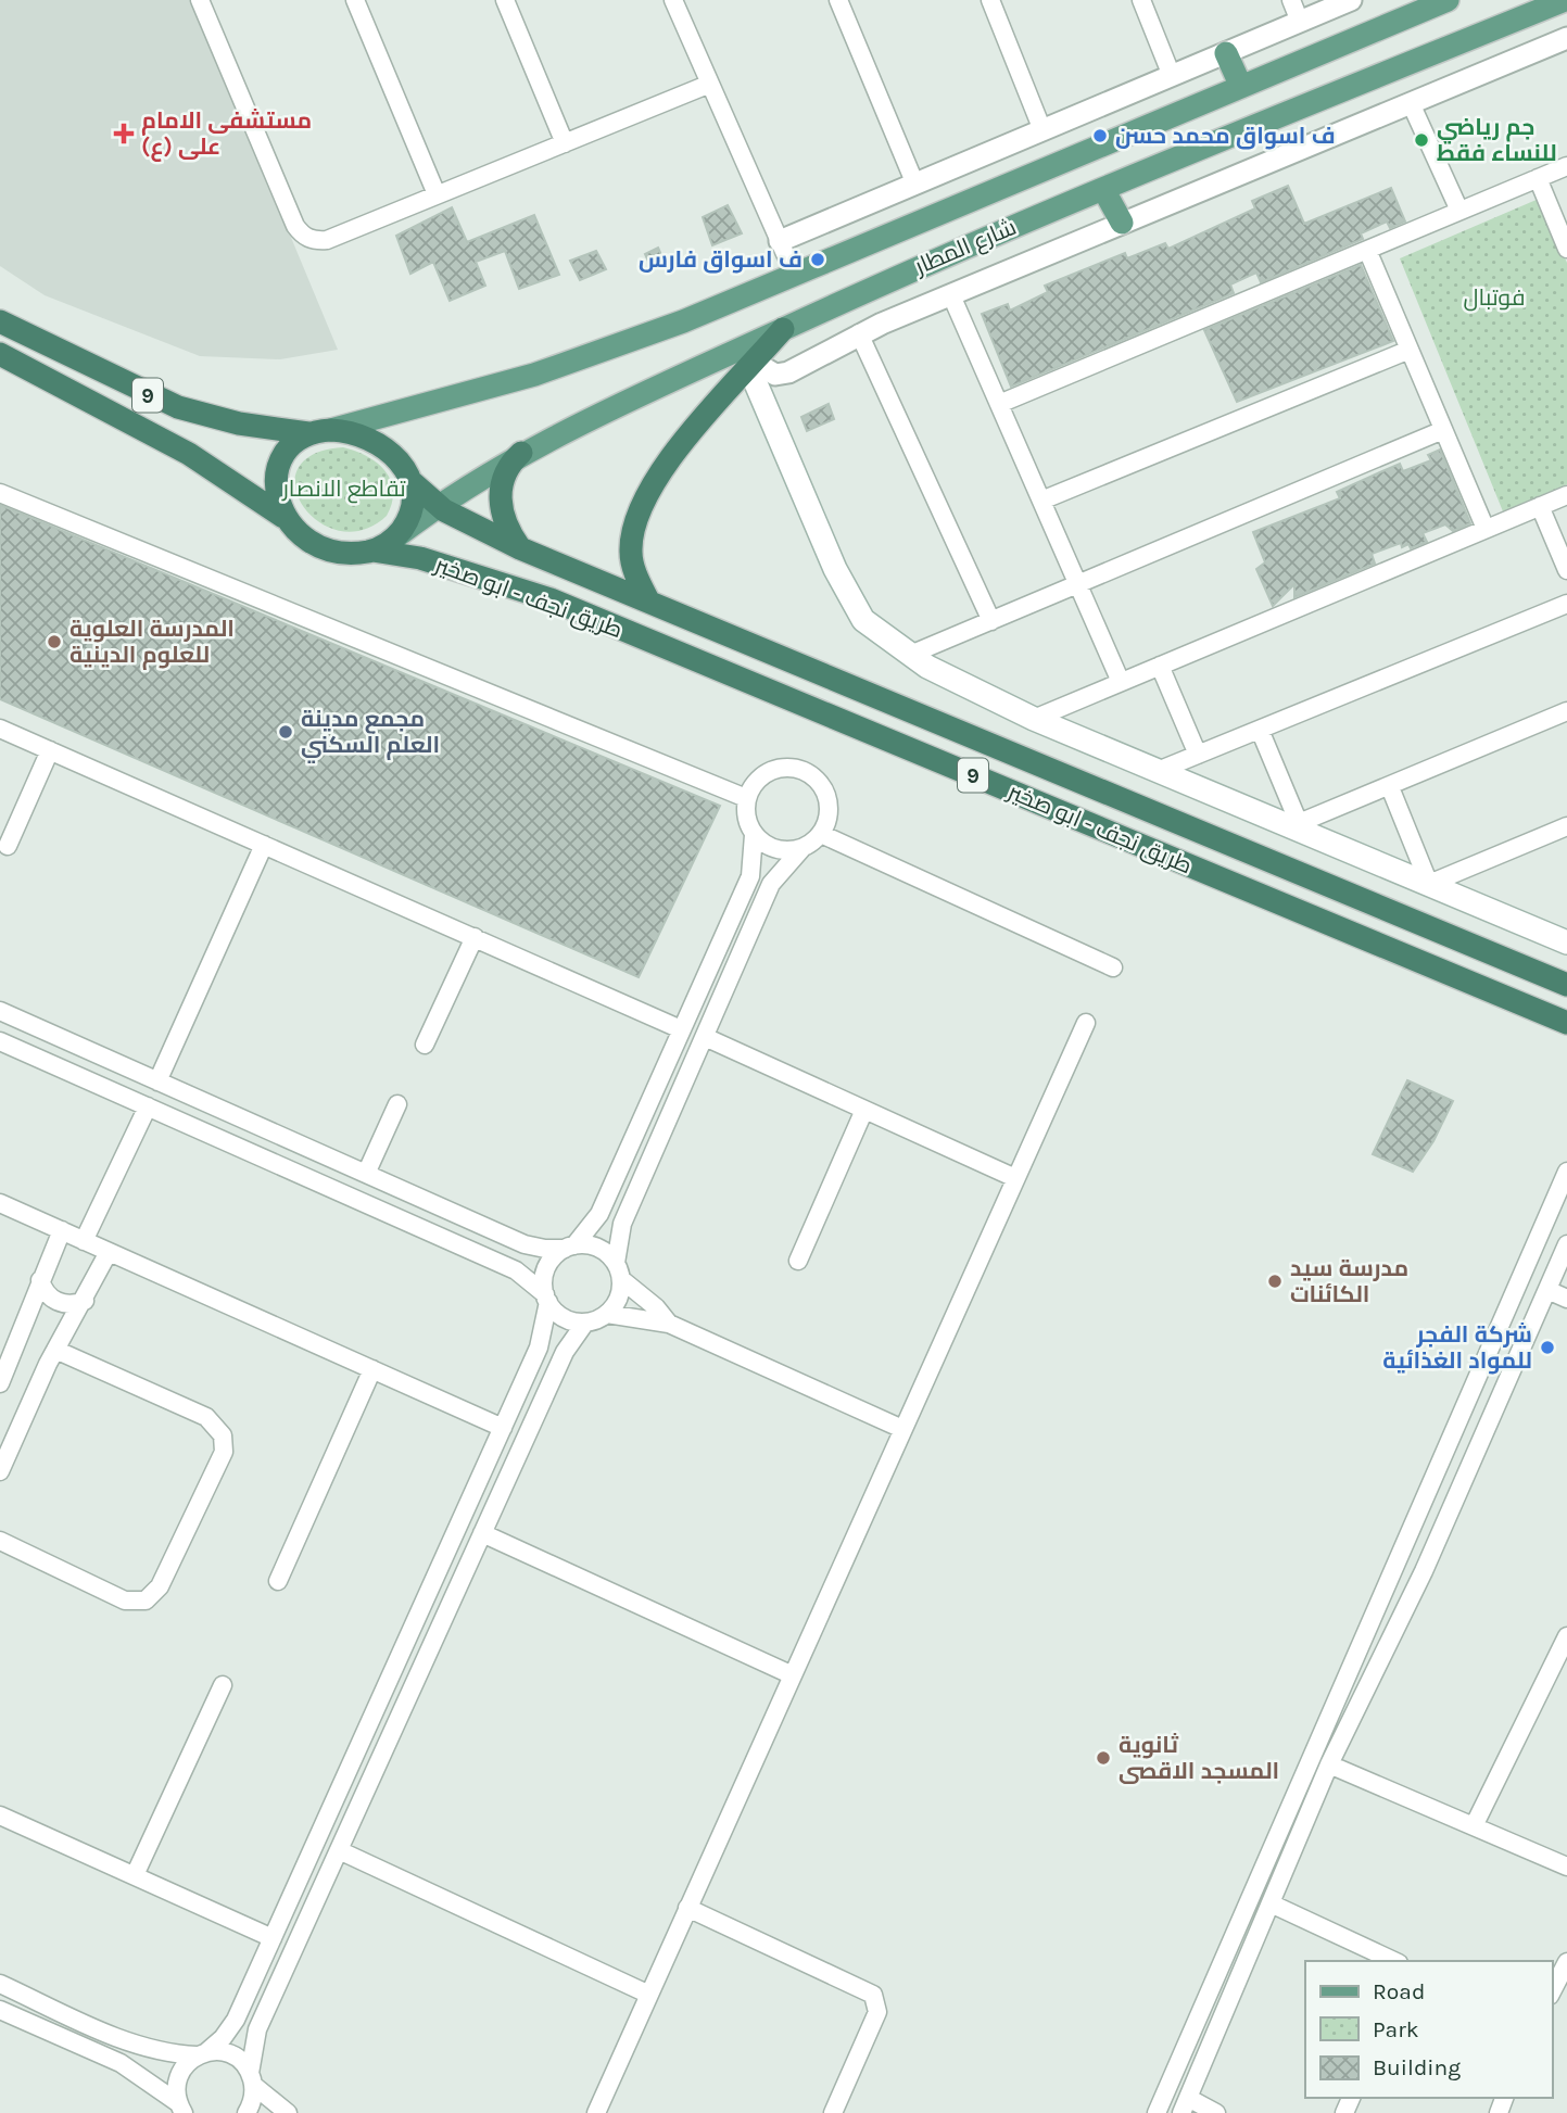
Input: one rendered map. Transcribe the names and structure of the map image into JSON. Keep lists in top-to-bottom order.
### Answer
{
  "streets": {
    "highway": ["9", "طريق نجف - ابو صخير"],
    "main road": ["شارع المطار"]
  },
  "crossings": [
    ["شارع المطار", "9"],
    ["شارع المطار", "طريق نجف - ابو صخير"],
    ["9", "طريق نجف - ابو صخير"]
  ],
  "parks": ["فوتبال", "تقاطع الانصار"],
  "places": {
    "health": ["مستشفی الامام علی (ع)"],
    "other": [
      "ف اسواق محمد حسن",
      "جم رياضي للنساء فقط",
      "ف اسواق فارس",
      "المدرسة العلوية للعلوم الدينية",
      "مجمع مدينة العلم السكني",
      "مدرسة سيد الكائنات",
      "شركة الفجر للمواد الغذائية",
      "ثانوية المسجد الاقصى"
    ]
  },
  "legend": ["Road", "Park", "Building"]
}
